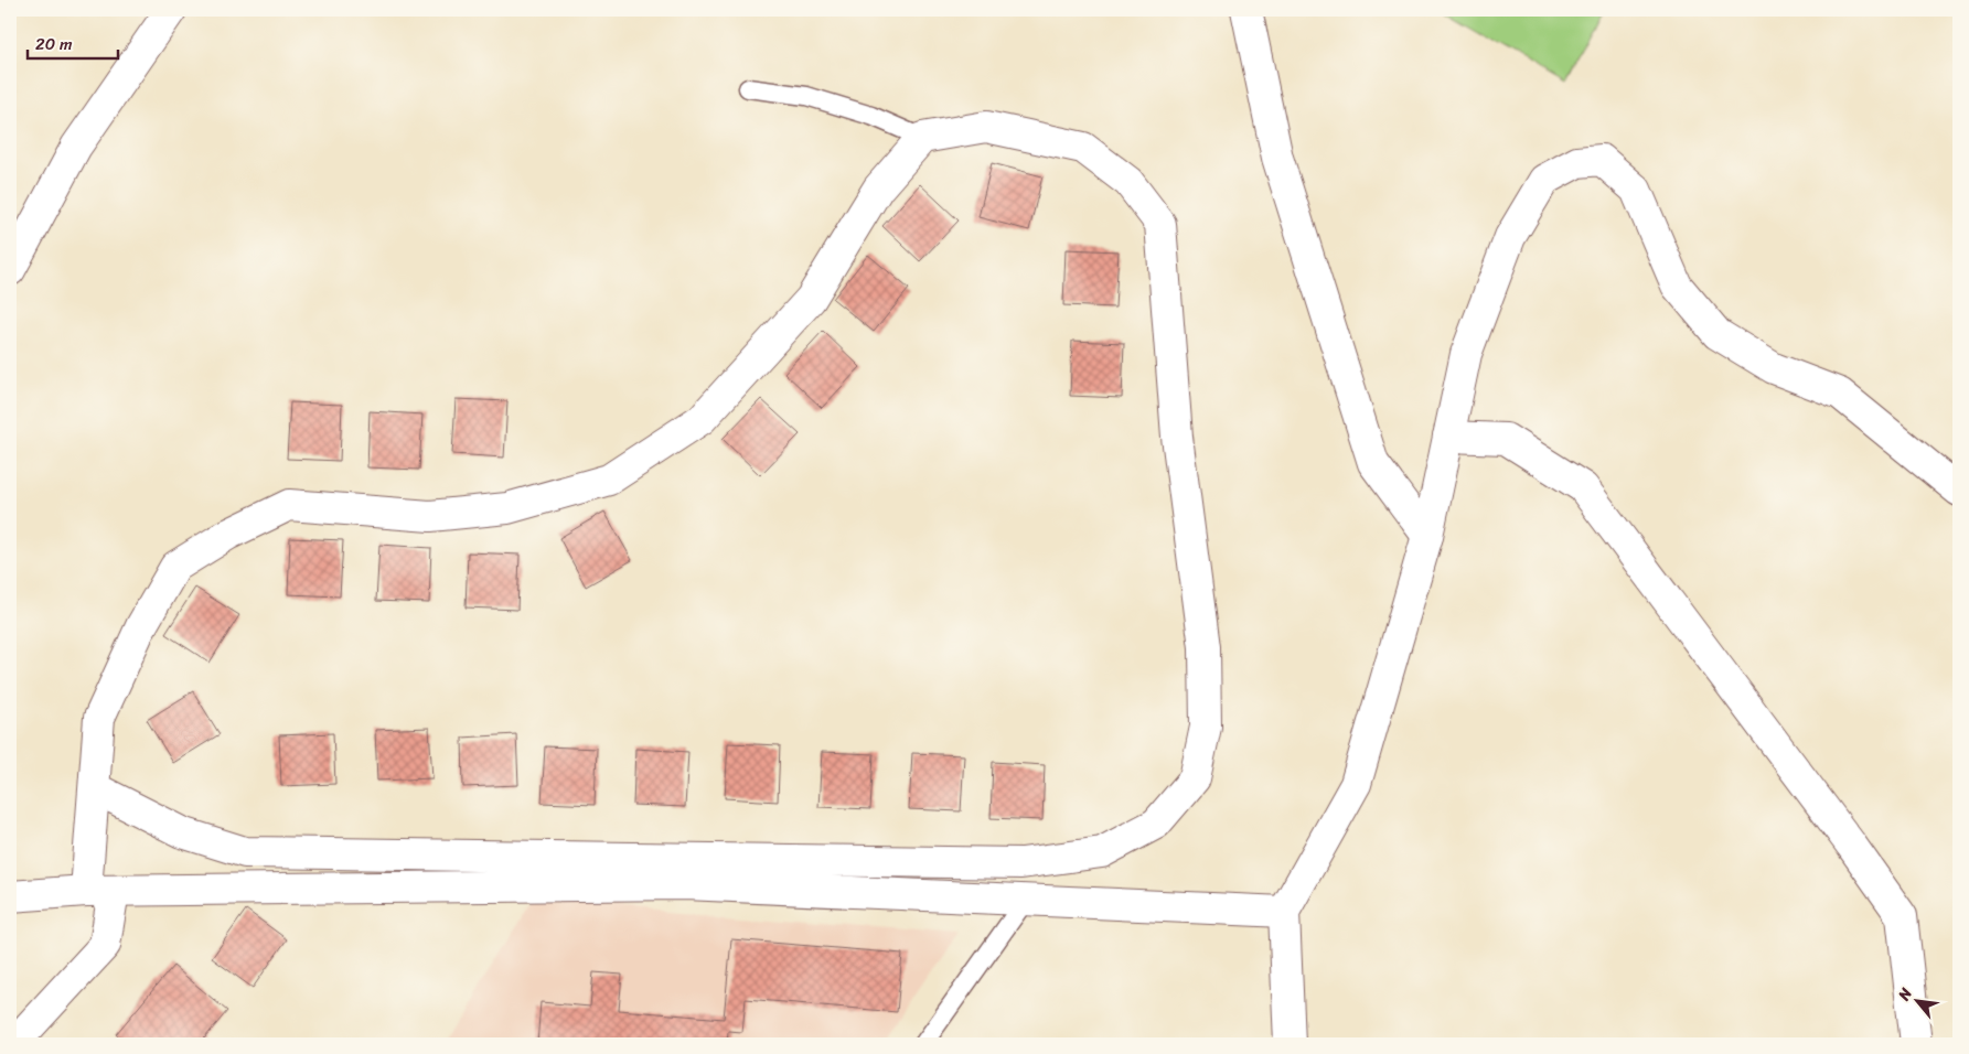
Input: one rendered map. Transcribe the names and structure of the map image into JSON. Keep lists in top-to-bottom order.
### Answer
{
  "scale_bar": "20 m",
  "north": "top left"
}
